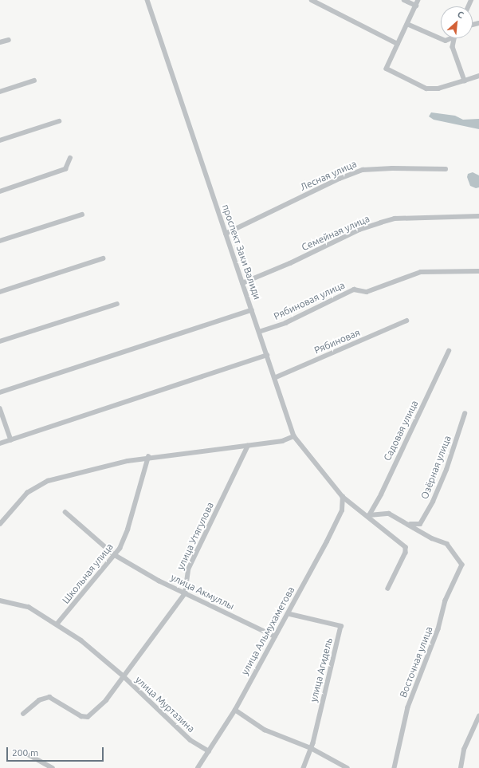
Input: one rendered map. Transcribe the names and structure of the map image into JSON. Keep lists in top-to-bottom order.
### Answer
{
  "streets": {
    "street": [
      "Лесная улица",
      "Семейная улица",
      "проспект Заки Валиди",
      "Рябиновая улица",
      "Рябиновая",
      "Садовая улица",
      "Озёрная улица",
      "улица Утягулова",
      "Школьная улица",
      "улица Акмуллы",
      "улица Альмухаметова",
      "Восточная улица",
      "улица Агидель",
      "улица Муртазина"
    ]
  },
  "crossings": [
    ["Лесная улица", "проспект Заки Валиди"],
    ["Семейная улица", "проспект Заки Валиди"],
    ["проспект Заки Валиди", "Рябиновая улица"],
    ["проспект Заки Валиди", "Рябиновая"],
    ["проспект Заки Валиди", "Садовая улица"],
    ["проспект Заки Валиди", "улица Альмухаметова"],
    ["Озёрная улица", "Восточная улица"],
    ["улица Утягулова", "улица Акмуллы"],
    ["улица Утягулова", "улица Муртазина"],
    ["Школьная улица", "улица Акмуллы"],
    ["улица Акмуллы", "улица Альмухаметова"],
    ["улица Альмухаметова", "улица Муртазина"]
  ],
  "scale_bar": "200 m",
  "north": "top right"
}
